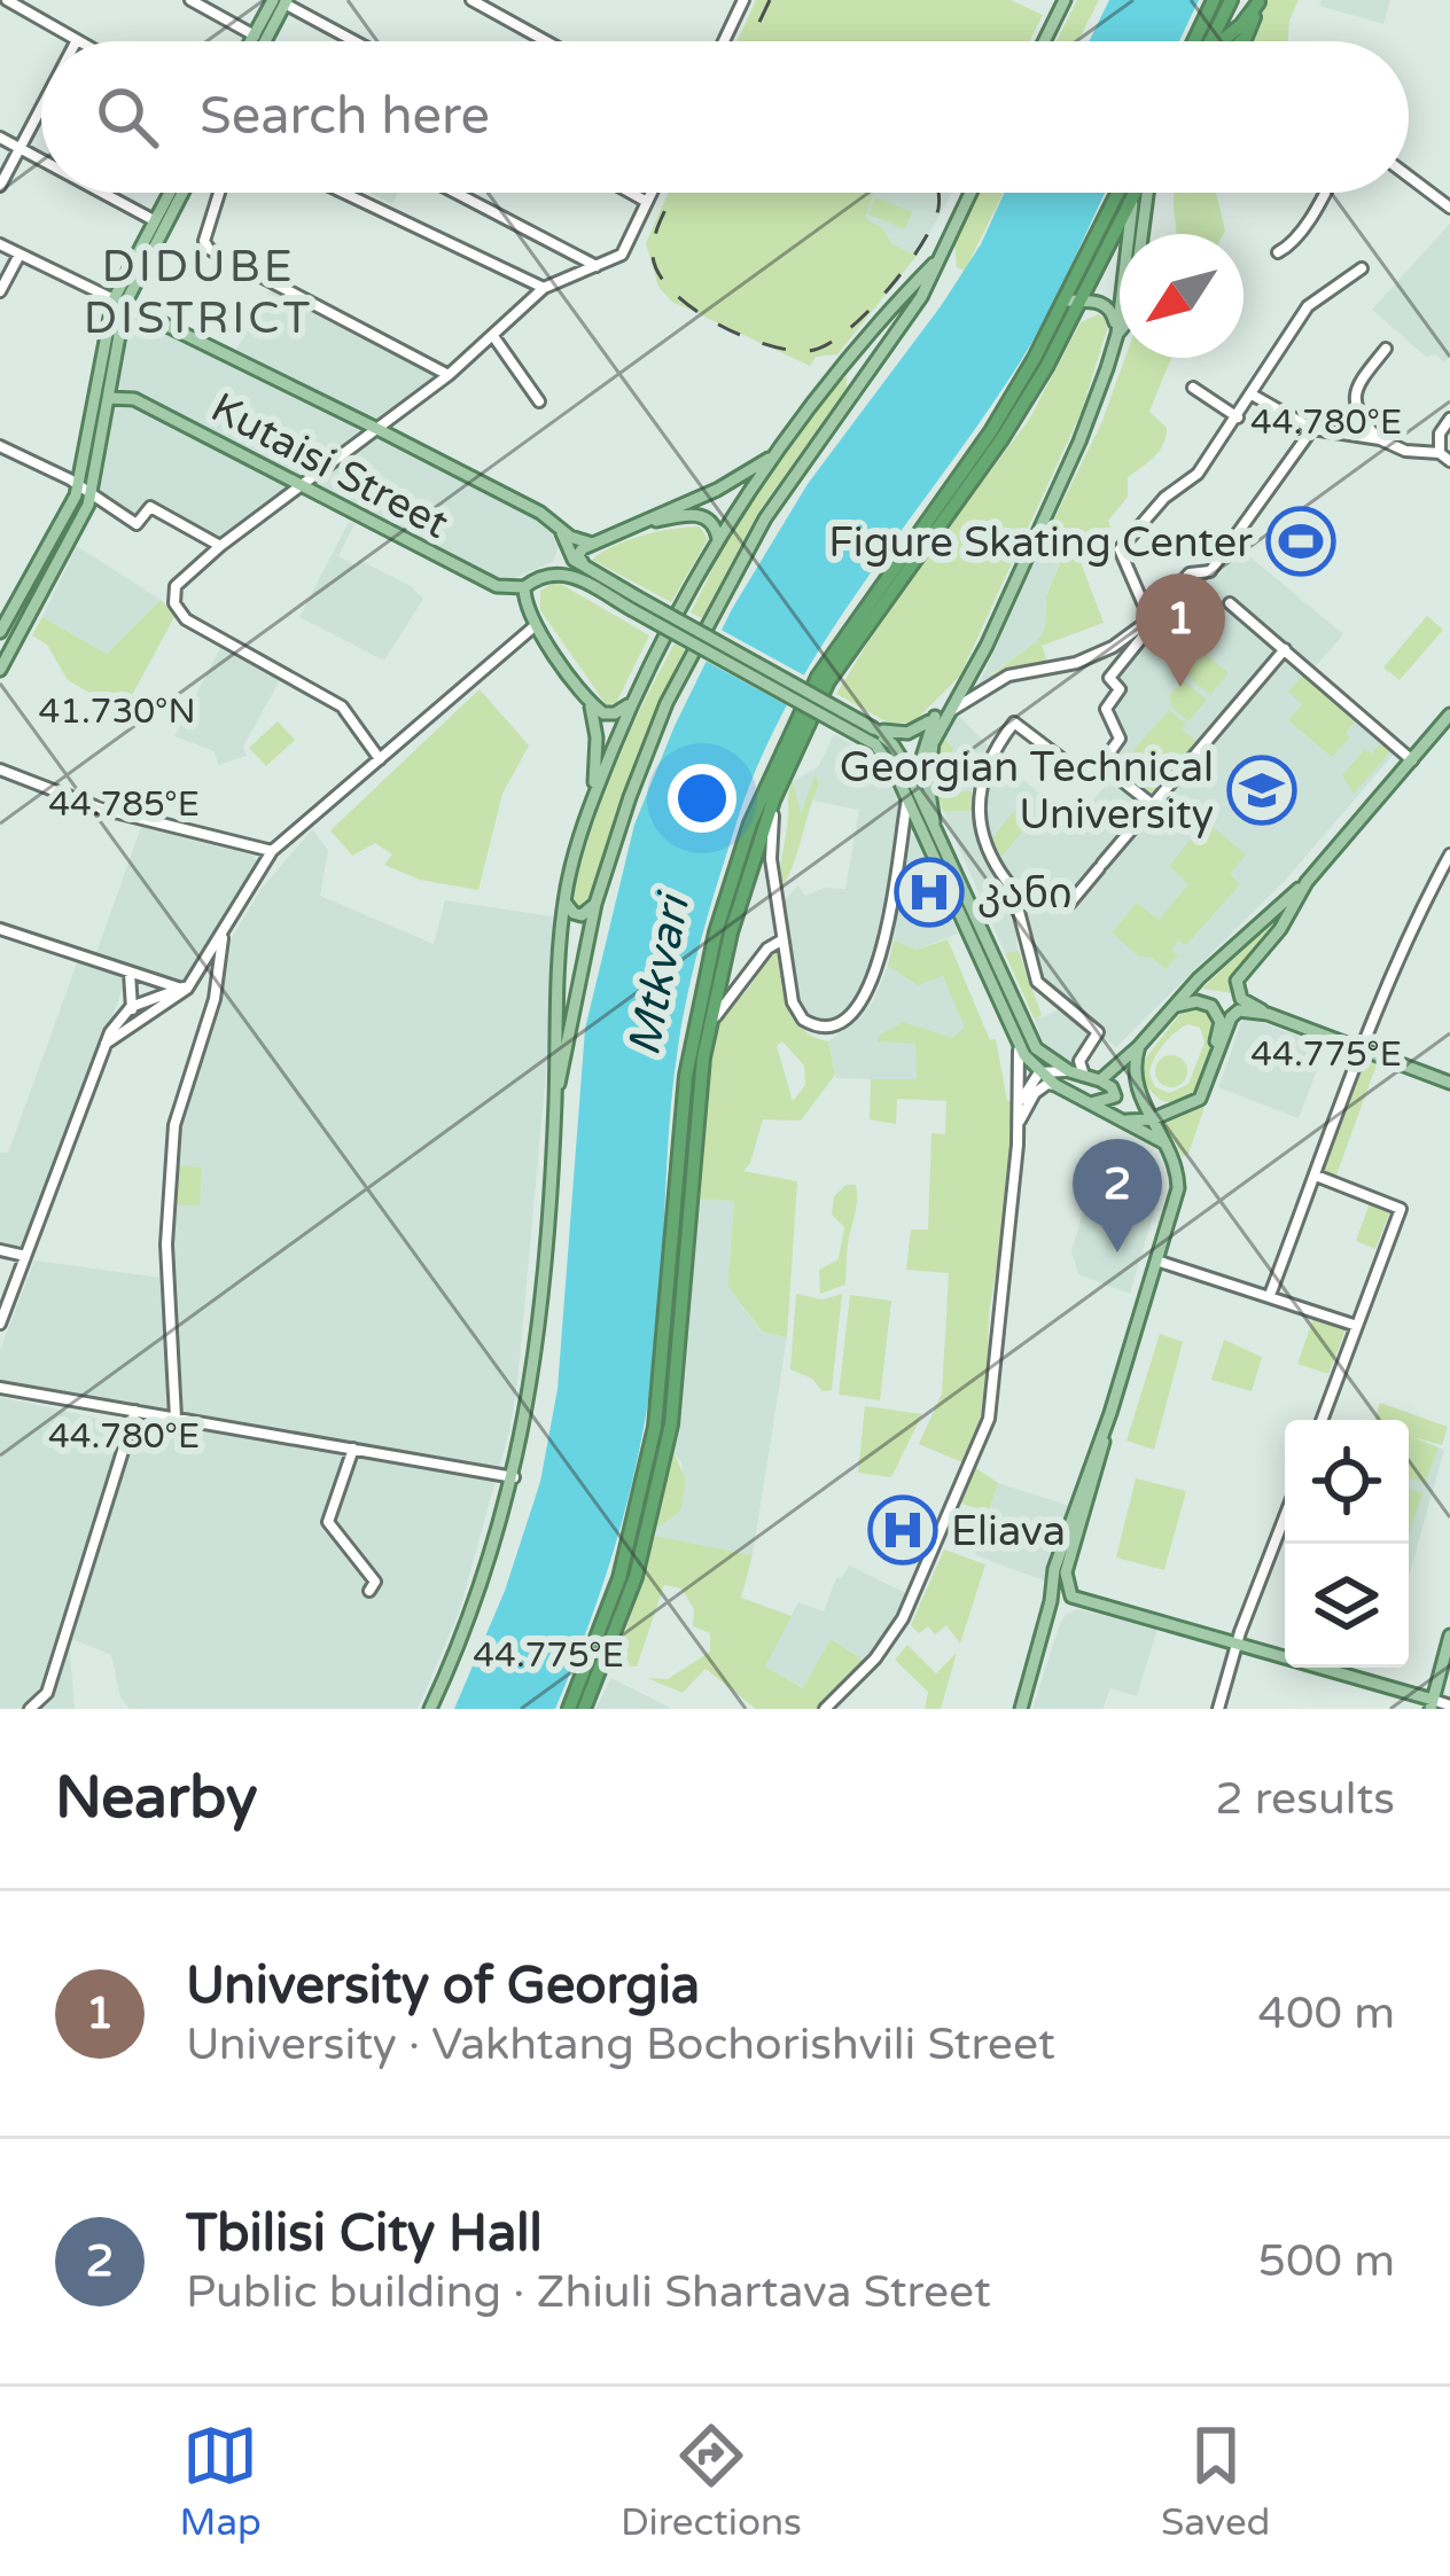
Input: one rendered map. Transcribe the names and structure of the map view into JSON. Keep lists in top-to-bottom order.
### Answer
{
  "streets": {
    "main road": ["Kutaisi Street"]
  },
  "districts": ["DIDUBE DISTRICT"],
  "water": ["Mtkvari"],
  "places": {
    "sports": ["Figure Skating Center"],
    "school or university": ["Georgian Technical University"],
    "hospital": ["კანი", "Eliava"]
  },
  "north": "bottom left",
  "page": {
    "search": "Search here",
    "pins": ["1", "2"],
    "heading": ["Nearby", "2 results"],
    "list": [
      {
        "mark": "1",
        "name": "University of Georgia",
        "note": "University · Vakhtang Bochorishvili Street",
        "value": "400 m"
      },
      {
        "mark": "2",
        "name": "Tbilisi City Hall",
        "note": "Public building · Zhiuli Shartava Street",
        "value": "500 m"
      }
    ],
    "nav": ["Map", "Directions", "Saved"]
  },
  "coordinates": [
    "44.780°E",
    "41.730°N",
    "44.785°E",
    "44.775°E"
  ]
}
